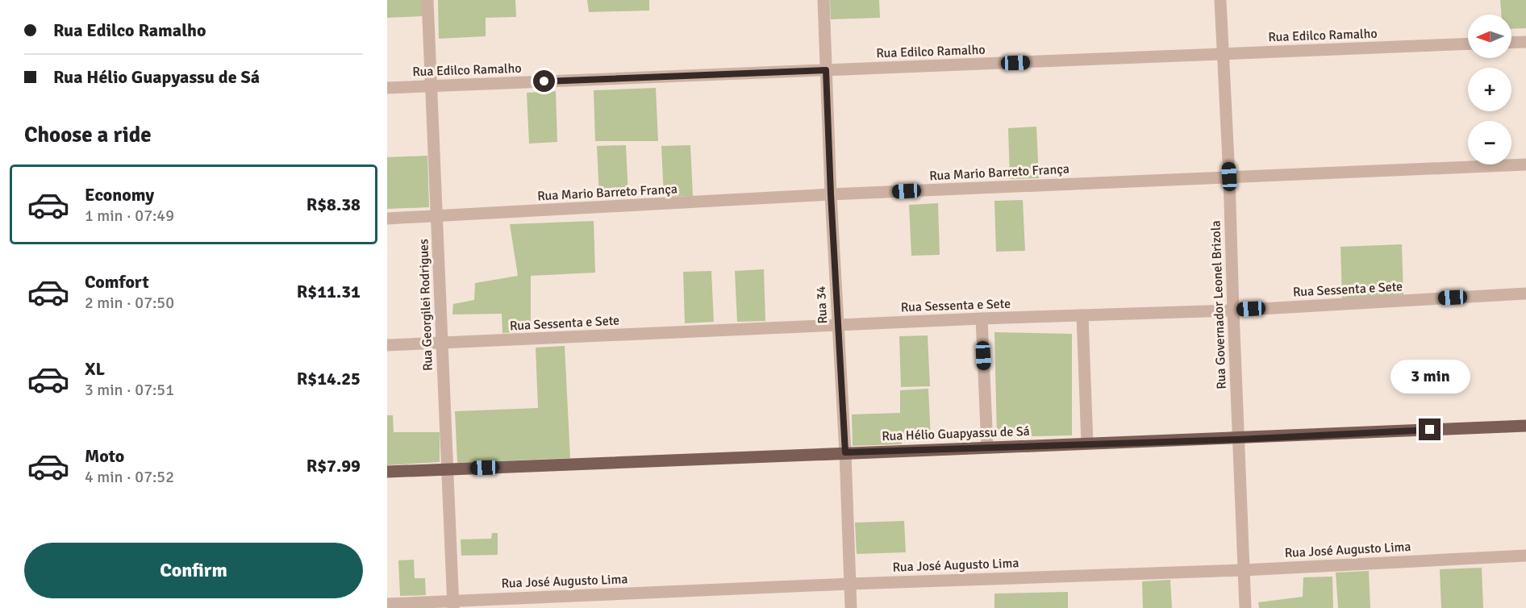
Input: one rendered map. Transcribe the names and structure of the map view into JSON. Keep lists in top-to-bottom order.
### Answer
{
  "streets": {
    "main road": ["Rua Hélio Guapyassu de Sá"],
    "street": [
      "Rua Edilco Ramalho",
      "Rua Mario Barreto França",
      "Rua Sessenta e Sete",
      "Rua Georgilei Rodrigues",
      "Rua 34",
      "Rua Governador Leonel Brizola",
      "Rua José Augusto Lima"
    ]
  },
  "crossings": [
    ["Rua Edilco Ramalho", "Rua Georgilei Rodrigues"],
    ["Rua Edilco Ramalho", "Rua 34"],
    ["Rua Edilco Ramalho", "Rua Governador Leonel Brizola"],
    ["Rua Mario Barreto França", "Rua Georgilei Rodrigues"],
    ["Rua Mario Barreto França", "Rua 34"],
    ["Rua Mario Barreto França", "Rua Governador Leonel Brizola"],
    ["Rua Sessenta e Sete", "Rua Georgilei Rodrigues"],
    ["Rua Sessenta e Sete", "Rua 34"],
    ["Rua Sessenta e Sete", "Rua Governador Leonel Brizola"],
    ["Rua Georgilei Rodrigues", "Rua Hélio Guapyassu de Sá"],
    ["Rua Georgilei Rodrigues", "Rua José Augusto Lima"],
    ["Rua 34", "Rua Hélio Guapyassu de Sá"],
    ["Rua 34", "Rua José Augusto Lima"],
    ["Rua Governador Leonel Brizola", "Rua Hélio Guapyassu de Sá"],
    ["Rua Governador Leonel Brizola", "Rua José Augusto Lima"]
  ],
  "north": "left",
  "page": {
    "banner": ["Rua Edilco Ramalho", "Rua Hélio Guapyassu de Sá"],
    "map_buttons": ["+", "−"],
    "heading": "Choose a ride",
    "list": [
      {
        "name": "Economy",
        "note": "1 min · 07:49",
        "value": "R$8.38"
      },
      {
        "name": "Comfort",
        "note": "2 min · 07:50",
        "value": "R$11.31"
      },
      {
        "name": "XL",
        "note": "3 min · 07:51",
        "value": "R$14.25"
      },
      {
        "name": "Moto",
        "note": "4 min · 07:52",
        "value": "R$7.99"
      }
    ],
    "bubble": "3 min",
    "buttons": "Confirm"
  }
}
